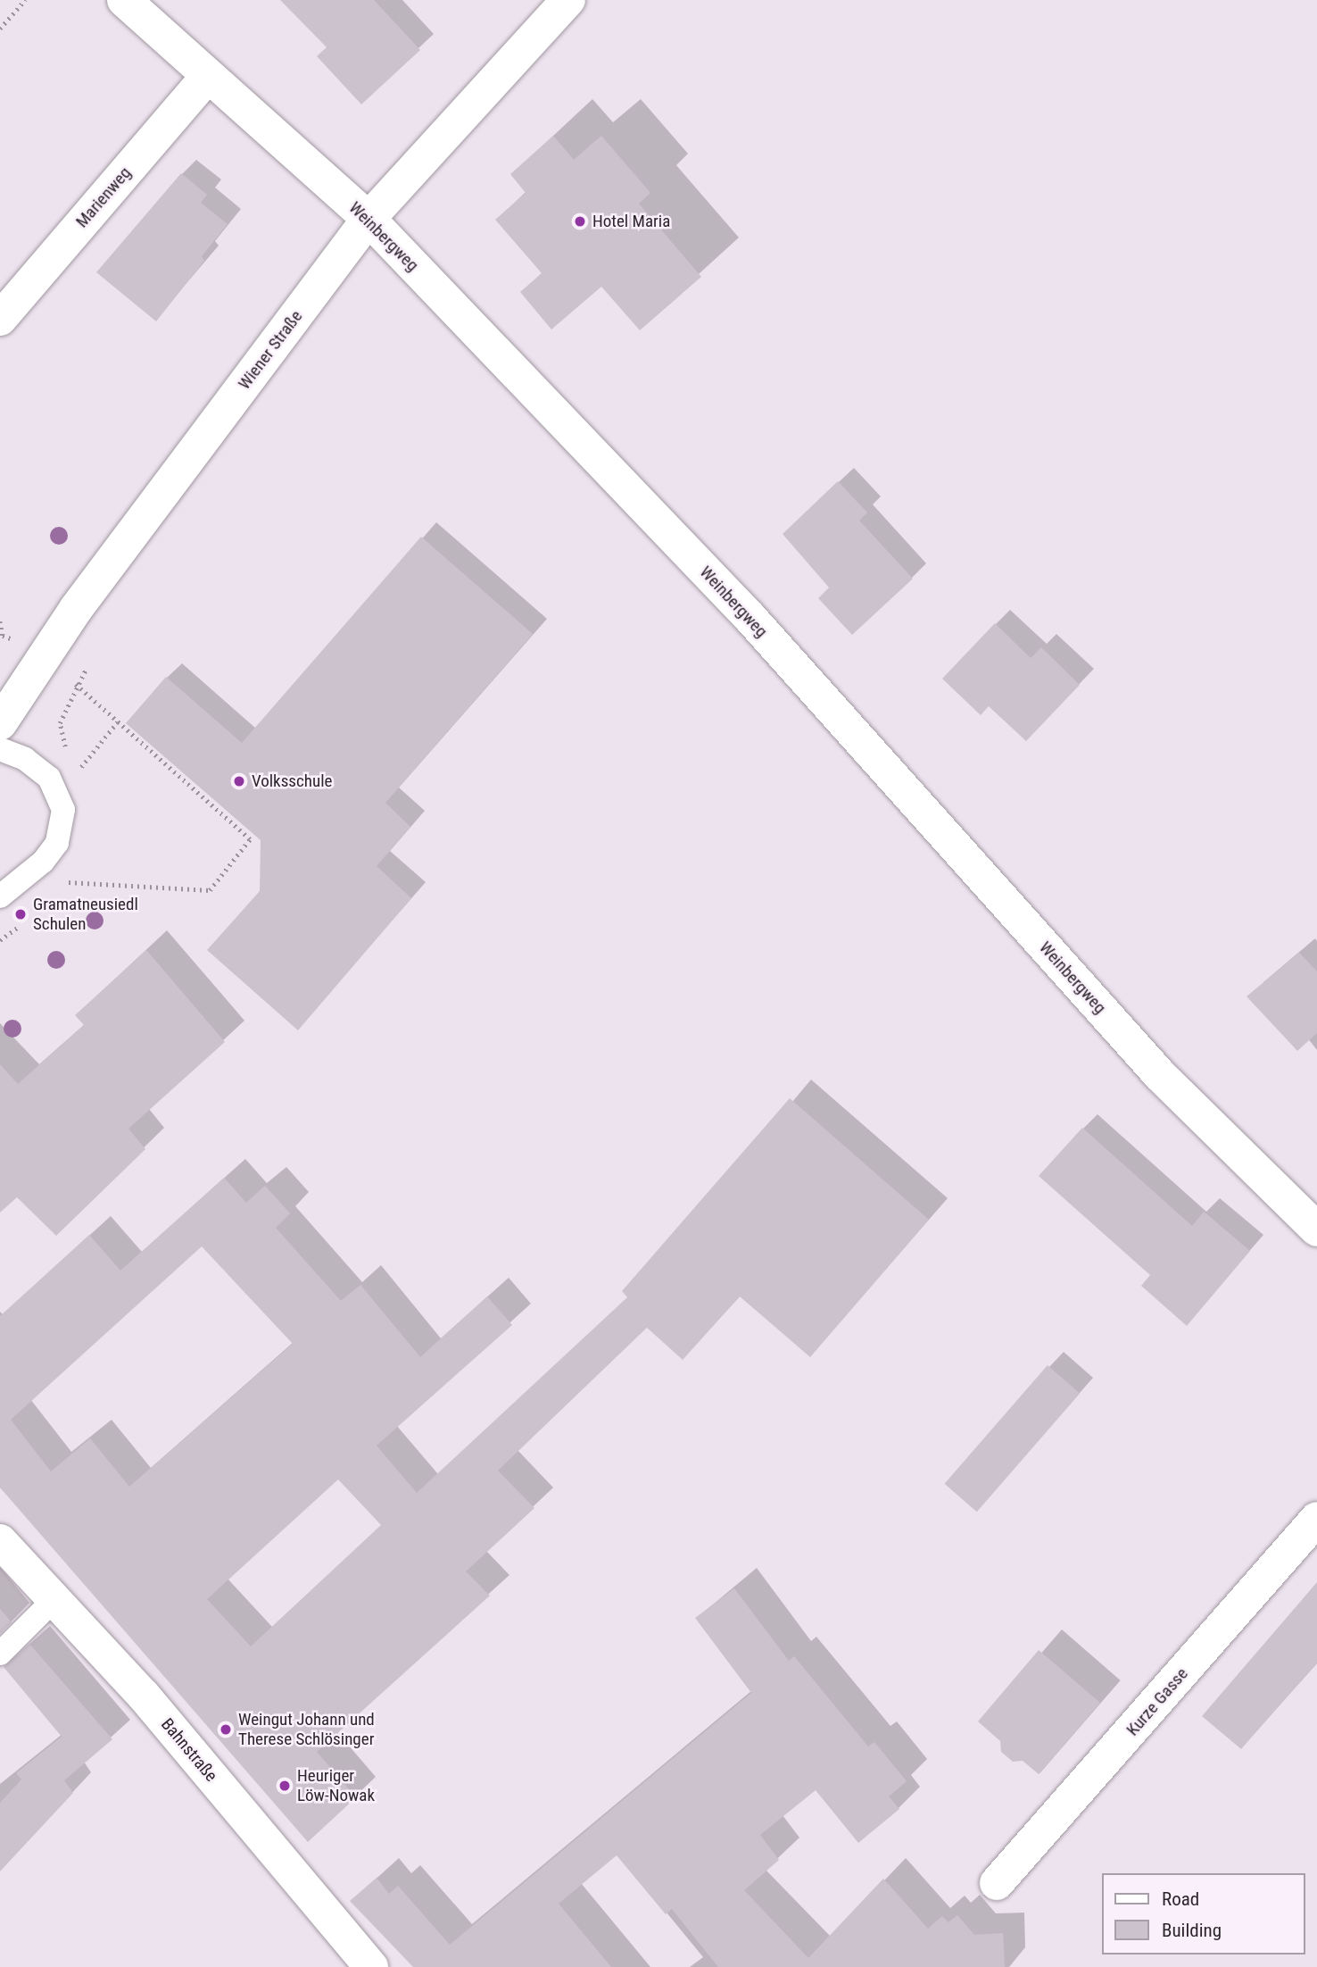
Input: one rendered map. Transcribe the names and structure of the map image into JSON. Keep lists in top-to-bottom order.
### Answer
{
  "streets": {
    "street": [
      "Marienweg",
      "Weinbergweg",
      "Wiener Straße",
      "Kurze Gasse",
      "Bahnstraße"
    ]
  },
  "crossings": [
    ["Marienweg", "Weinbergweg"],
    ["Weinbergweg", "Wiener Straße"]
  ],
  "places": [
    "Hotel Maria",
    "Volksschule",
    "Gramatneusiedl Schulen",
    "Weingut Johann und Therese Schlösinger",
    "Heuriger Löw-Nowak"
  ],
  "legend": ["Road", "Building"]
}
